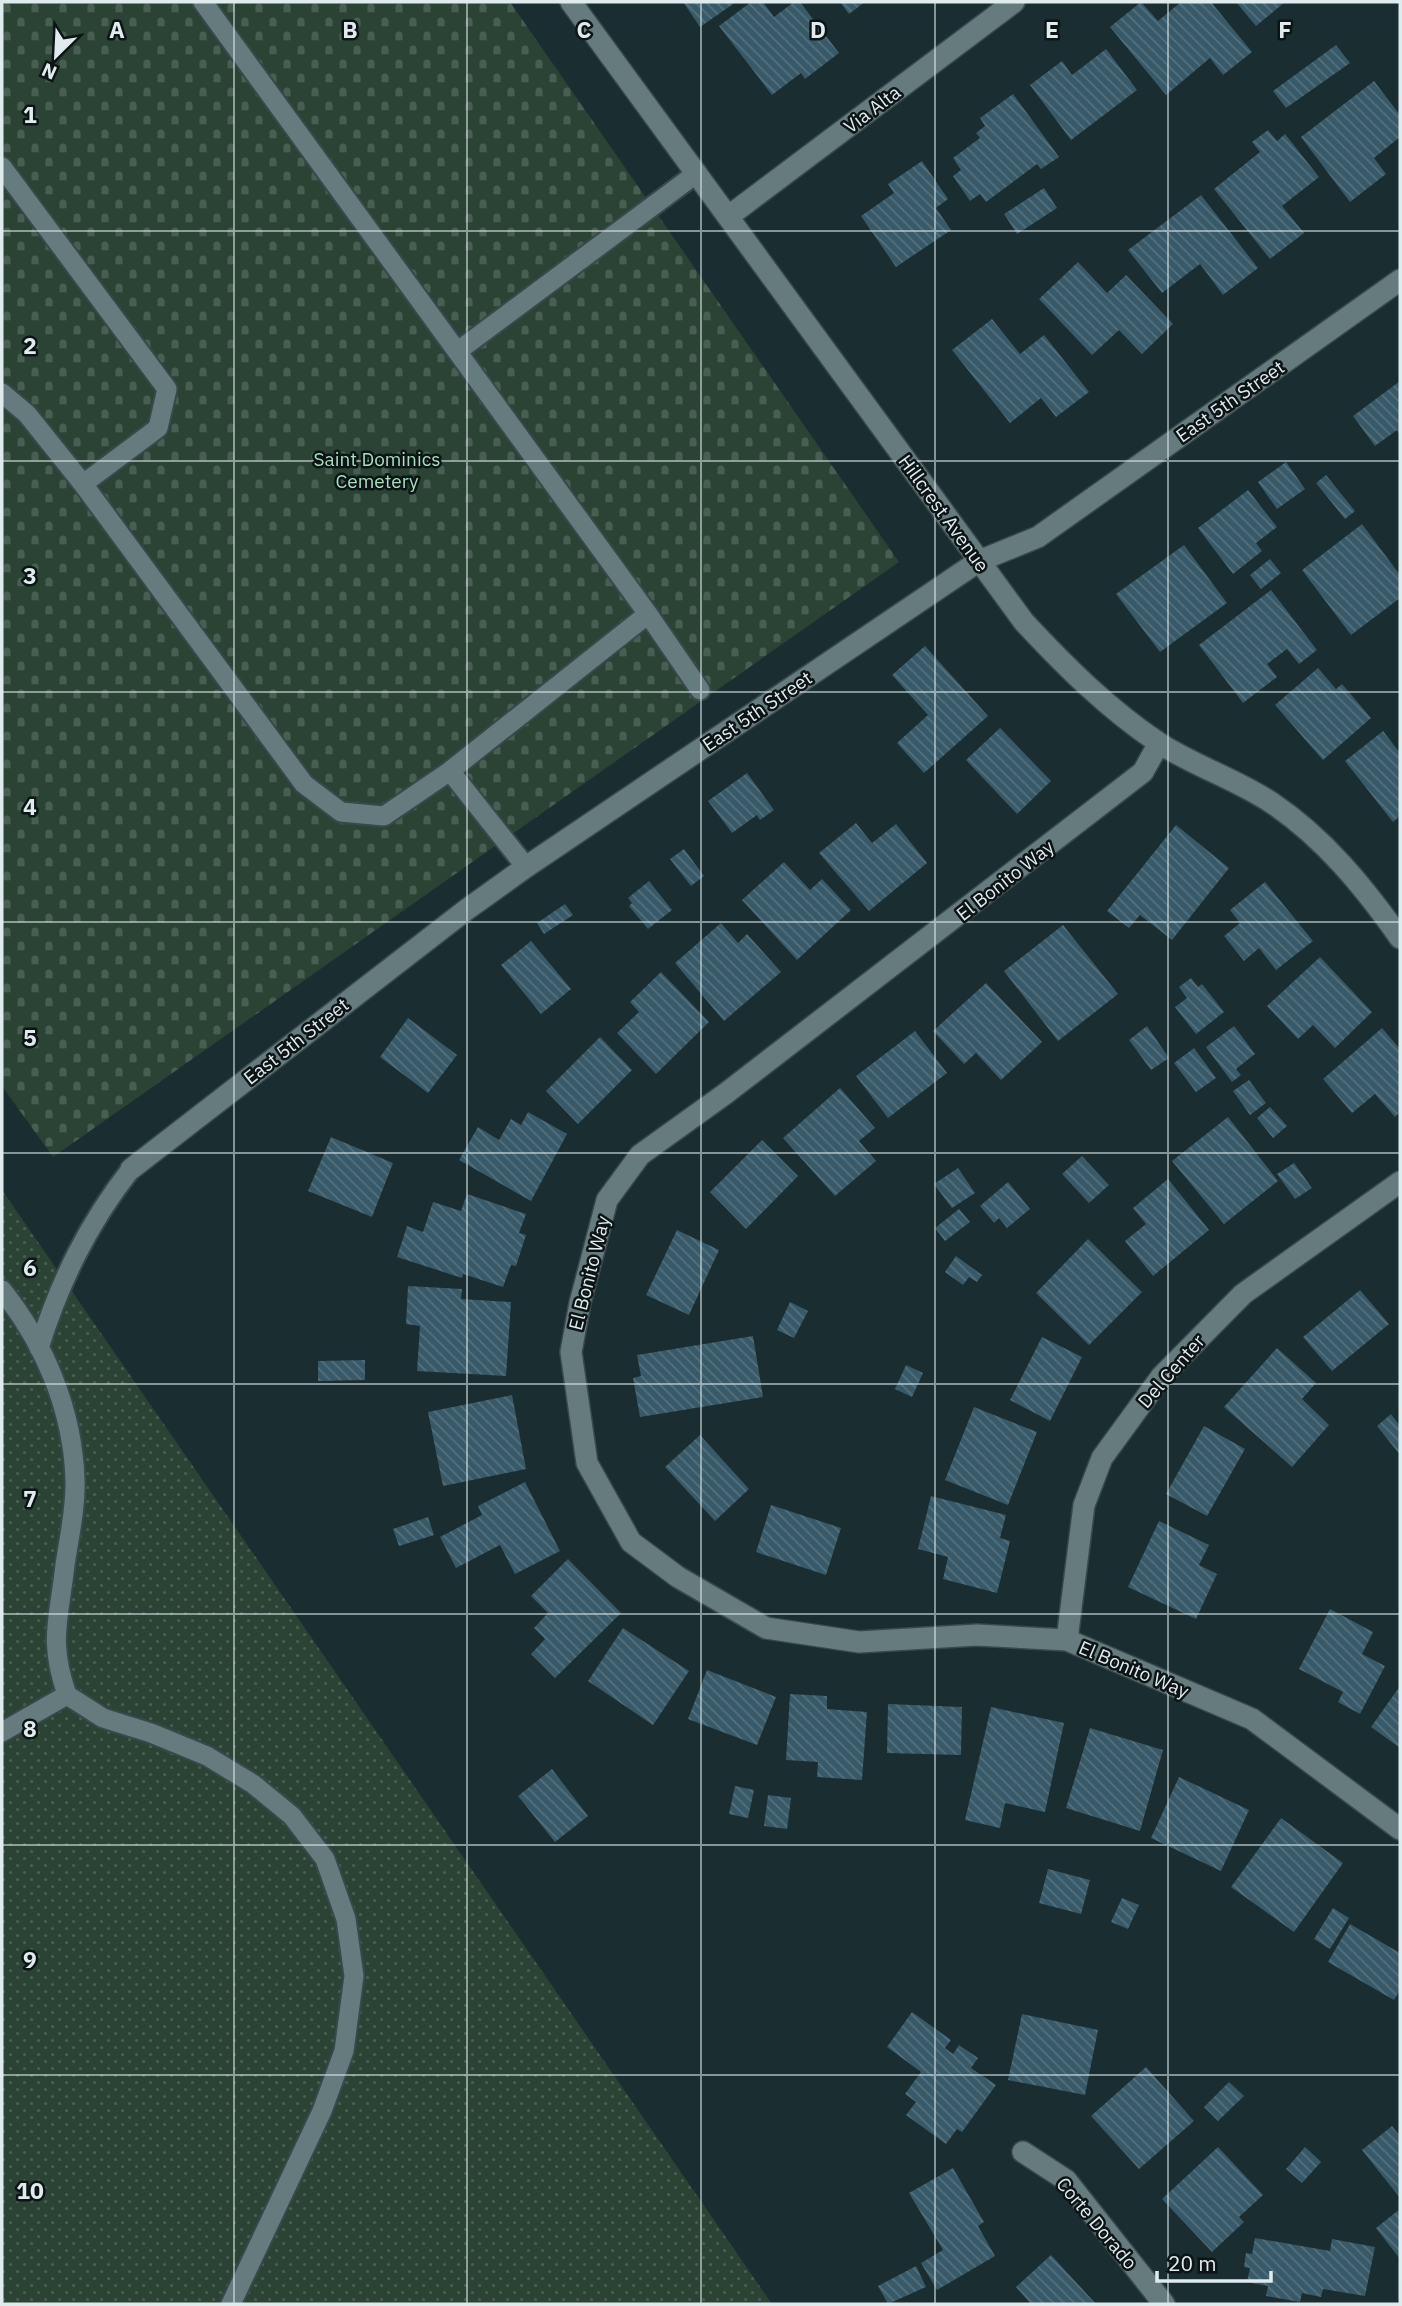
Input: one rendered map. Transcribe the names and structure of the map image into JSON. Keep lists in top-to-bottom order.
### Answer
{
  "streets": {
    "street": [
      "Via Alta",
      "East 5th Street",
      "Hillcrest Avenue",
      "El Bonito Way",
      "Del Center",
      "Corte Dorado"
    ]
  },
  "crossings": [
    ["Via Alta", "Hillcrest Avenue"],
    ["East 5th Street", "Hillcrest Avenue"],
    ["Hillcrest Avenue", "El Bonito Way"],
    ["El Bonito Way", "Del Center"]
  ],
  "parks": ["Saint Dominics Cemetery"],
  "scale_bar": "20 m",
  "north": "bottom left",
  "grid": {
    "columns": [
      "A",
      "B",
      "C",
      "D",
      "E",
      "F"
    ],
    "rows": [
      "1",
      "2",
      "3",
      "4",
      "5",
      "6",
      "7",
      "8",
      "9",
      "10"
    ]
  }
}
